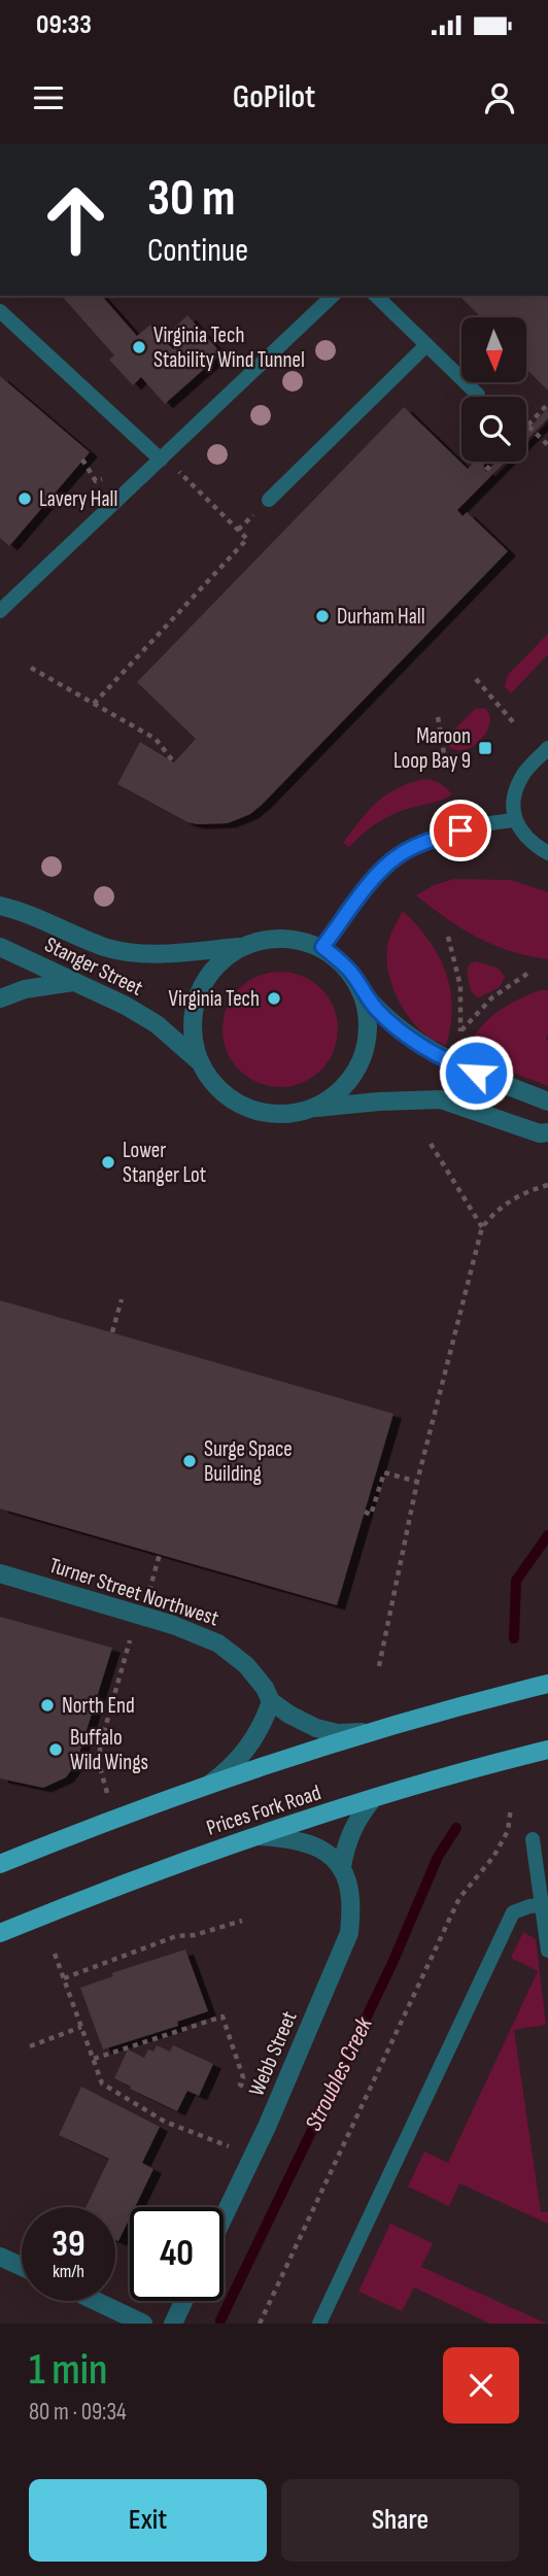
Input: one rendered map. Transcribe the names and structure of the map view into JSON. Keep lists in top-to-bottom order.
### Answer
{
  "streets": {
    "main road": ["Prices Fork Road"],
    "street": ["Stanger Street", "Turner Street Northwest", "Webb Street"]
  },
  "crossings": [
    ["Turner Street Northwest", "Prices Fork Road"],
    ["Prices Fork Road", "Webb Street"]
  ],
  "water": ["Stroubles Creek"],
  "places": {
    "other": [
      "Virginia Tech Stability Wind Tunnel",
      "Lavery Hall",
      "Durham Hall",
      "Virginia Tech",
      "Lower Stanger Lot",
      "Surge Space Building",
      "North End",
      "Buffalo Wild Wings"
    ],
    "transit": ["Maroon Loop Bay 9"]
  },
  "north": "bottom",
  "page": {
    "status": "09:33",
    "header": "GoPilot",
    "turn": ["30 m", "Continue"],
    "speed": "39 km/h",
    "limit": "40",
    "heading": ["1 min", "80 m · 09:34"],
    "buttons": ["Exit", "Share"]
  }
}
